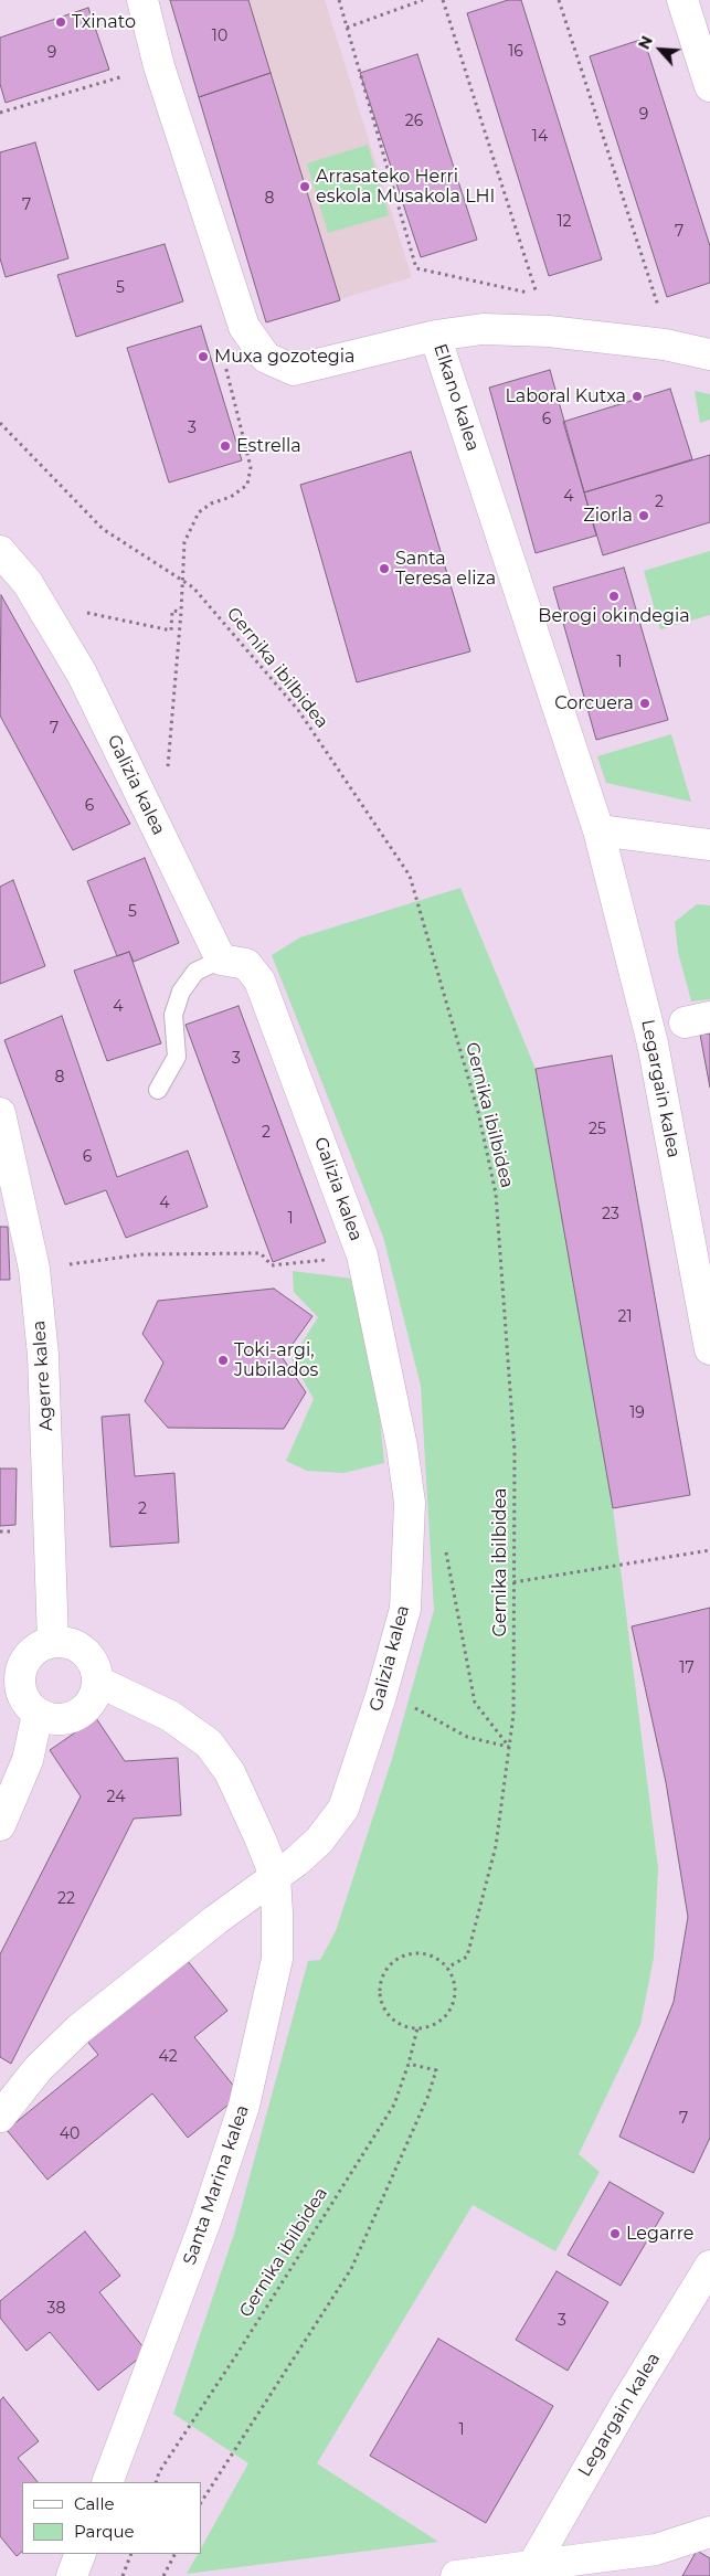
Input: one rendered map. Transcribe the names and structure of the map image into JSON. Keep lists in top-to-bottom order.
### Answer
{
  "streets": {
    "street": [
      "Elkano kalea",
      "Galizia kalea",
      "Legargain kalea",
      "Agerre kalea",
      "Santa Marina kalea"
    ],
    "path": ["Gernika ibilbidea"]
  },
  "crossings": [
    ["Elkano kalea", "Legargain kalea"],
    ["Galizia kalea", "Santa Marina kalea"],
    ["Agerre kalea", "Santa Marina kalea"]
  ],
  "places": [
    "Txinato",
    "Arrasateko Herri eskola Musakola LHI",
    "Muxa gozotegia",
    "Laboral Kutxa",
    "Estrella",
    "Ziorla",
    "Santa Teresa eliza",
    "Berogi okindegia",
    "Corcuera",
    "Toki-argi, Jubilados",
    "Legarre"
  ],
  "house_numbers": [
    "10",
    "16",
    "9",
    "9",
    "26",
    "14",
    "8",
    "7",
    "12",
    "7",
    "5",
    "6",
    "3",
    "4",
    "2",
    "1",
    "7",
    "6",
    "5",
    "4",
    "3",
    "8",
    "25",
    "2",
    "6",
    "4",
    "23",
    "1",
    "21",
    "19",
    "2",
    "17",
    "24",
    "22",
    "42",
    "7",
    "40",
    "38",
    "3",
    "1"
  ],
  "legend": ["Calle", "Parque"],
  "north": "top left"
}
